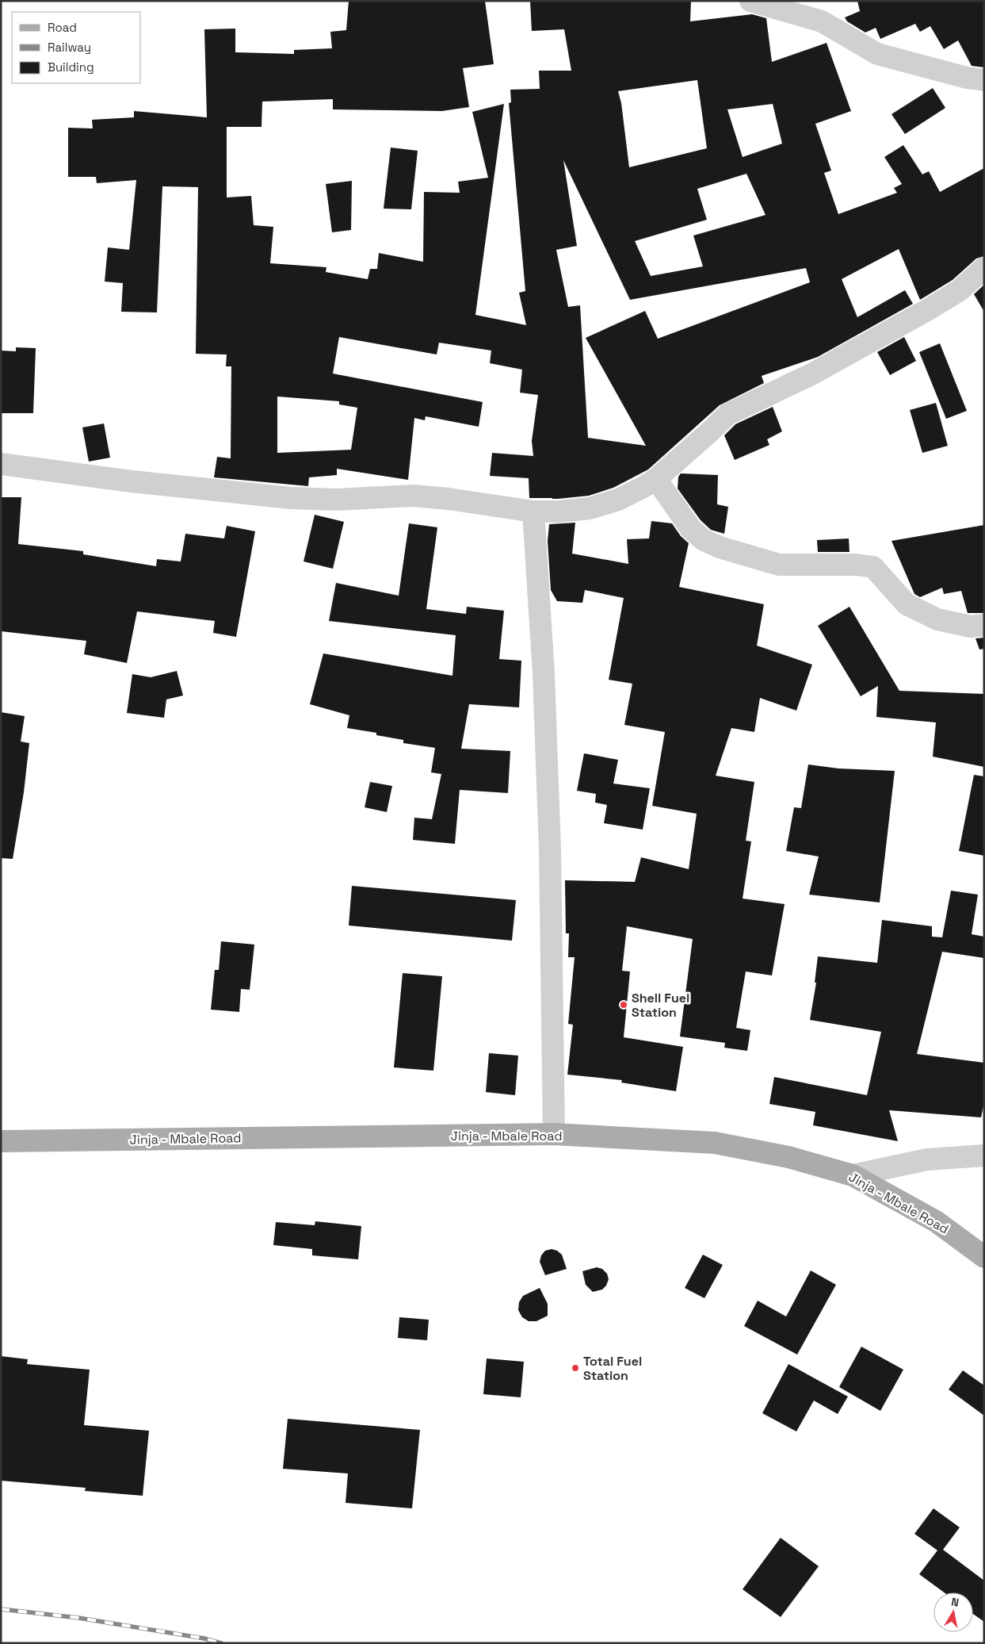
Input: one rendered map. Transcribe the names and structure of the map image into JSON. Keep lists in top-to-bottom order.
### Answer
{
  "streets": {
    "main road": ["Jinja - Mbale Road"]
  },
  "places": ["Shell Fuel Station", "Total Fuel Station"],
  "legend": ["Road", "Railway", "Building"],
  "north": "top"
}
